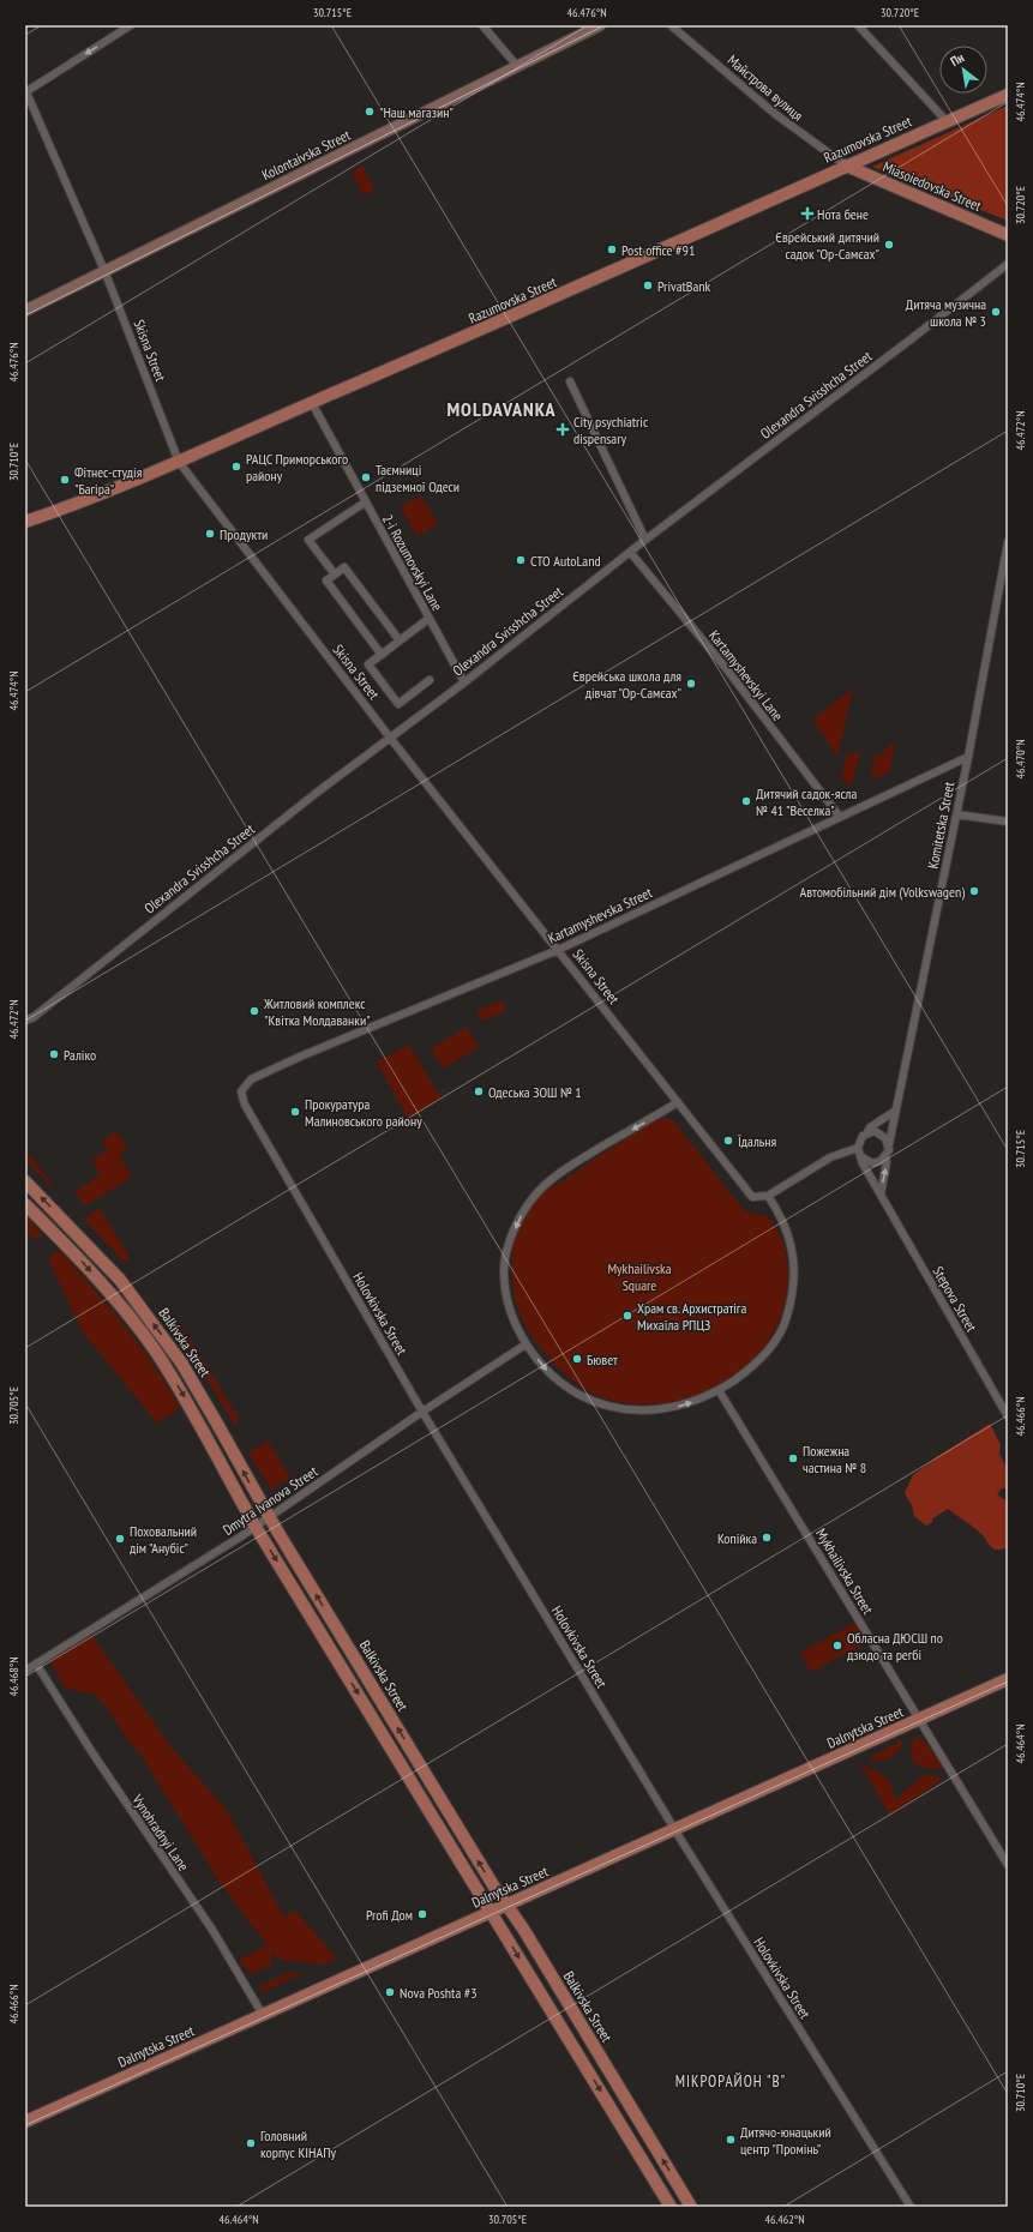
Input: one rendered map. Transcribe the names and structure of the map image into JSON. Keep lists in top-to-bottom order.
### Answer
{
  "streets": {
    "main road": [
      "Razumovska Street",
      "Kolontaivska Street",
      "Miasoiedovska Street",
      "Balkivska Street",
      "Dalnytska Street"
    ],
    "street": [
      "Майстрова вулиця",
      "Skisna Street",
      "Olexandra Svisshcha Street",
      "2-i Rozumovskyi Lane",
      "Kartamyshevskyi Lane",
      "Komitetska Street",
      "Kartamyshevska Street",
      "Stepova Street",
      "Holovkivska Street",
      "Dmytra Ivanova Street",
      "Mykhailivska Street",
      "Vynohradnyi Lane"
    ]
  },
  "crossings": [
    ["Майстрова вулиця", "Razumovska Street"],
    ["Майстрова вулиця", "Miasoiedovska Street"],
    ["Razumovska Street", "Miasoiedovska Street"],
    ["Razumovska Street", "Skisna Street"],
    ["Razumovska Street", "2-i Rozumovskyi Lane"],
    ["Kolontaivska Street", "Skisna Street"],
    ["Skisna Street", "Olexandra Svisshcha Street"],
    ["Skisna Street", "Kartamyshevska Street"],
    ["Olexandra Svisshcha Street", "2-i Rozumovskyi Lane"],
    ["Olexandra Svisshcha Street", "Kartamyshevskyi Lane"],
    ["Kartamyshevskyi Lane", "Kartamyshevska Street"],
    ["Komitetska Street", "Kartamyshevska Street"],
    ["Komitetska Street", "Stepova Street"],
    ["Kartamyshevska Street", "Holovkivska Street"],
    ["Holovkivska Street", "Dmytra Ivanova Street"],
    ["Holovkivska Street", "Dalnytska Street"],
    ["Balkivska Street", "Dmytra Ivanova Street"],
    ["Balkivska Street", "Dalnytska Street"],
    ["Dmytra Ivanova Street", "Vynohradnyi Lane"],
    ["Mykhailivska Street", "Dalnytska Street"],
    ["Dalnytska Street", "Vynohradnyi Lane"]
  ],
  "districts": ["MOLDAVANKA", "МІКРОРАЙОН \"В\""],
  "parks": ["Mykhailivska Square"],
  "places": {
    "other": [
      "\"Наш магазин\"",
      "Єврейський дитячий садок \"Ор-Самєах\"",
      "Post office #91",
      "PrivatBank",
      "Дитяча музична школа № 3",
      "РАЦС Приморського району",
      "Таємниці підземної Одеси",
      "Фітнес-студія \"Багіра\"",
      "Продукти",
      "СТО AutoLand",
      "Єврейська школа для дівчат \"Ор-Самєах\"",
      "Дитячий садок-ясла № 41 \"Веселка\"",
      "Автомобільний дім (Volkswagen)",
      "Житловий комплекс \"Квітка Молдаванки\"",
      "Раліко",
      "Одеська ЗОШ № 1",
      "Прокуратура Малиновського району",
      "Їдальня",
      "Храм св. Архистратіга Михаїла РПЦЗ",
      "Бювет",
      "Пожежна частина № 8",
      "Копійка",
      "Поховальний дім \"Анубіс\"",
      "Обласна ДЮСШ по дзюдо та регбі",
      "Profi Дом",
      "Nova Poshta #3",
      "Дитячо-юнацький центр \"Промінь\"",
      "Головний корпус КІНАПу"
    ],
    "health": ["Нота бене", "City psychiatric dispensary"]
  },
  "north": "top left",
  "coordinates": [
    "30.715°E",
    "46.476°N",
    "30.720°E",
    "46.474°N",
    "46.472°N",
    "30.710°E",
    "46.470°N",
    "30.705°E",
    "46.466°N",
    "46.468°N",
    "46.464°N",
    "46.462°N"
  ]
}
